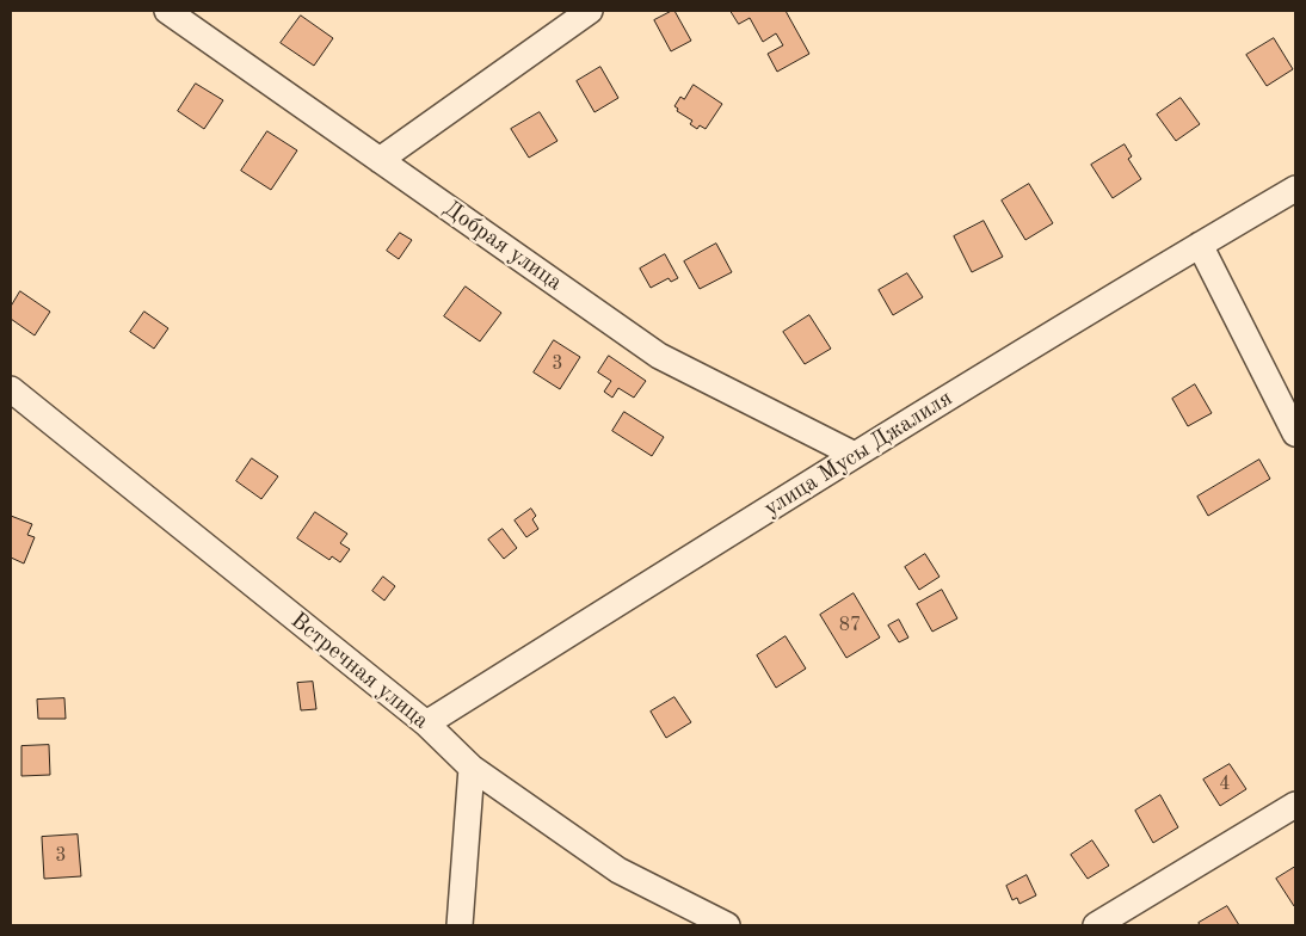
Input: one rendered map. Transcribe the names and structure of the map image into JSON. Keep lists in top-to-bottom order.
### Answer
{
  "streets": {
    "street": ["Добрая улица", "улица Мусы Джалиля", "Встречная улица"]
  },
  "crossings": [
    ["Добрая улица", "улица Мусы Джалиля"],
    ["улица Мусы Джалиля", "Встречная улица"]
  ],
  "house_numbers": [
    "3",
    "87",
    "4",
    "3"
  ]
}
